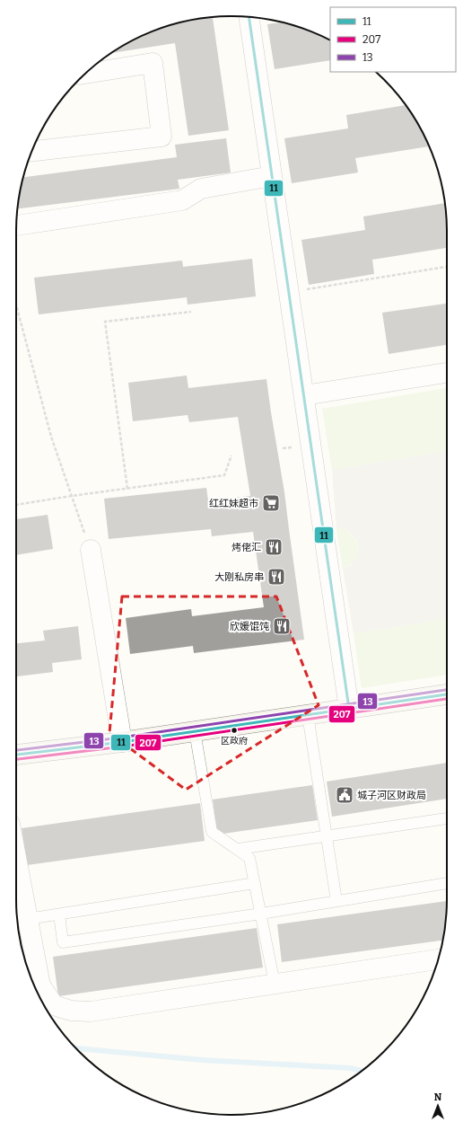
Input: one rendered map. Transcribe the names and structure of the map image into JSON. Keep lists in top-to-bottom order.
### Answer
{
  "places": {
    "supermarket": ["红红妹超市"],
    "restaurant": ["烤佬汇", "大刚私房串", "欣媛馄饨"],
    "other": ["区政府"],
    "public building": ["城子河区财政局"]
  },
  "lines": ["transit line 11", "transit line 13", "transit line 207"],
  "legend": ["11", "207", "13"],
  "north": "top"
}
